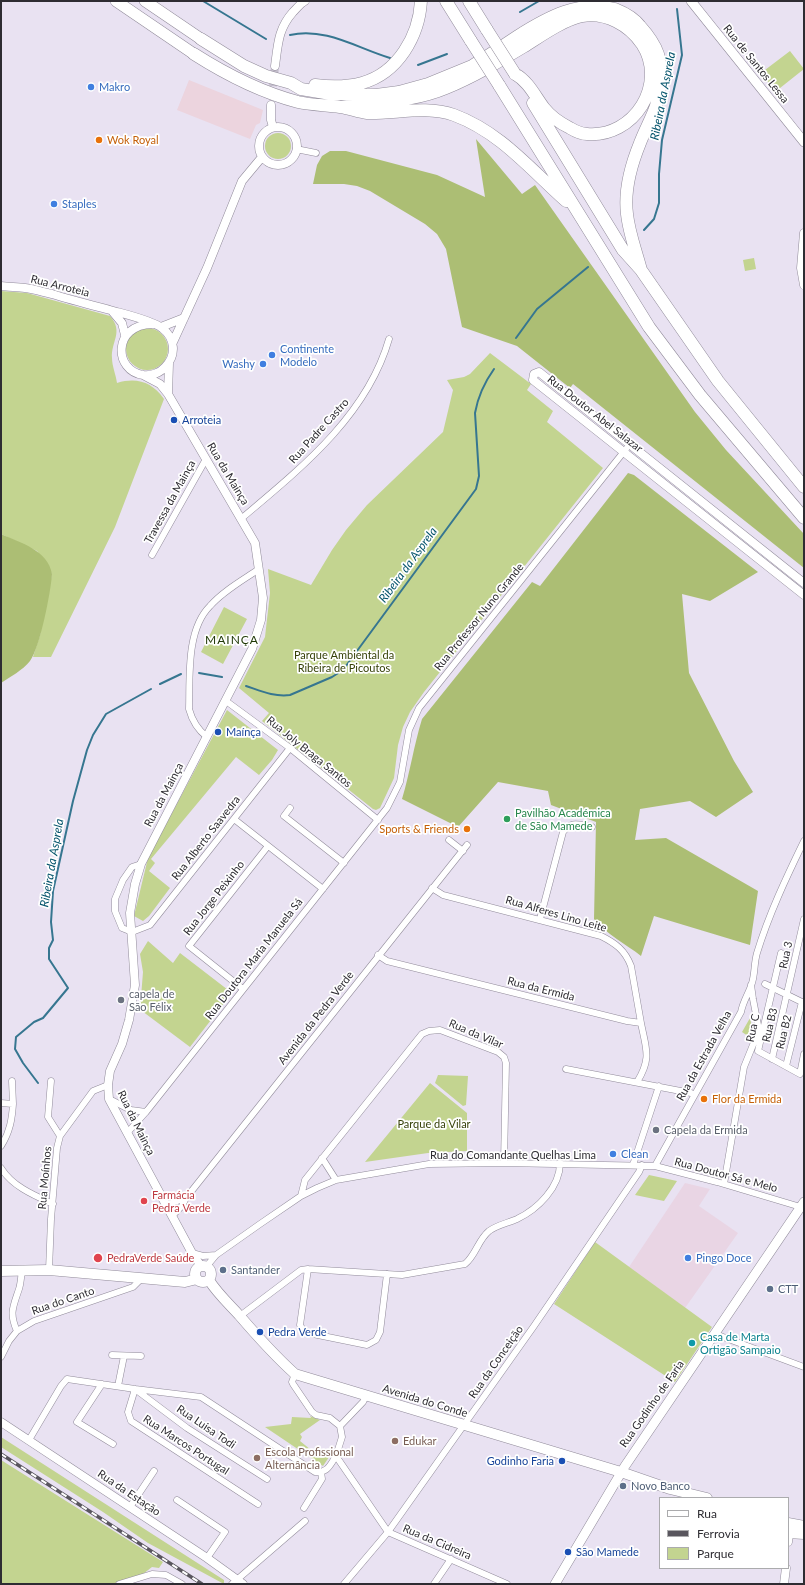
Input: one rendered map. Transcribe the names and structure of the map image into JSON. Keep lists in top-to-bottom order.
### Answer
{
  "streets": {
    "main road": ["Rua de Santos Lessa", "Avenida do Conde", "Rua Godinho de Faria"],
    "street": [
      "Rua Arroteia",
      "Rua Doutor Abel Salazar",
      "Rua Padre Castro",
      "Rua da Mainça",
      "Travessa da Mainça",
      "Rua Professor Nuno Grande",
      "Rua Joly Braga Santos",
      "Rua Alberto Saavedra",
      "Rua Jorge Peixinho",
      "Rua Alferes Lino Leite",
      "Rua 3",
      "Rua Doutora Maria Manuela Sá",
      "Rua da Ermida",
      "Avenida da Pedra Verde",
      "Rua B3",
      "Rua C",
      "Rua B2",
      "Rua da Vilar",
      "Rua da Estrada Velha",
      "Rua do Comandante Quelhas Lima",
      "Rua Doutor Sá e Melo",
      "Rua Moínhos",
      "Rua do Canto",
      "Rua da Conceição",
      "Rua Luisa Todi",
      "Rua Marcos Portugal",
      "Rua da Estação",
      "Rua da Cidreira"
    ]
  },
  "crossings": [
    ["Rua Arroteia", "Rua da Mainça"],
    ["Rua Doutor Abel Salazar", "Rua Professor Nuno Grande"],
    ["Rua Padre Castro", "Rua da Mainça"],
    ["Rua da Mainça", "Travessa da Mainça"],
    ["Rua da Mainça", "Rua Joly Braga Santos"],
    ["Rua da Mainça", "Rua Alberto Saavedra"],
    ["Rua da Mainça", "Rua Doutora Maria Manuela Sá"],
    ["Rua da Mainça", "Avenida da Pedra Verde"],
    ["Rua da Mainça", "Rua do Comandante Quelhas Lima"],
    ["Rua da Mainça", "Rua Moínhos"],
    ["Rua da Mainça", "Avenida do Conde"],
    ["Rua Professor Nuno Grande", "Rua Joly Braga Santos"],
    ["Rua Professor Nuno Grande", "Rua Doutora Maria Manuela Sá"],
    ["Rua Joly Braga Santos", "Rua Alberto Saavedra"],
    ["Rua Joly Braga Santos", "Rua Doutora Maria Manuela Sá"],
    ["Rua Jorge Peixinho", "Rua Doutora Maria Manuela Sá"],
    ["Rua Alferes Lino Leite", "Rua da Ermida"],
    ["Rua Alferes Lino Leite", "Avenida da Pedra Verde"],
    ["Rua 3", "Rua B3"],
    ["Rua da Ermida", "Avenida da Pedra Verde"],
    ["Rua B3", "Rua C"],
    ["Rua C", "Rua B2"],
    ["Rua da Vilar", "Rua do Comandante Quelhas Lima"],
    ["Rua da Estrada Velha", "Rua Doutor Sá e Melo"],
    ["Rua do Comandante Quelhas Lima", "Rua Doutor Sá e Melo"],
    ["Rua do Comandante Quelhas Lima", "Rua da Conceição"],
    ["Rua do Comandante Quelhas Lima", "Avenida do Conde"],
    ["Rua Doutor Sá e Melo", "Rua da Conceição"],
    ["Rua Doutor Sá e Melo", "Rua Godinho de Faria"],
    ["Rua da Conceição", "Avenida do Conde"],
    ["Rua da Conceição", "Rua da Cidreira"],
    ["Avenida do Conde", "Rua Godinho de Faria"],
    ["Rua Luisa Todi", "Rua Marcos Portugal"]
  ],
  "districts": ["MAINÇA"],
  "water": ["Ribeira da Asprela"],
  "parks": ["Parque Ambiental da Ribeira de Picoutos", "Parque da Vilar"],
  "places": [
    "Makro",
    "Wok Royal",
    "Staples",
    "Continente Modelo",
    "Washy",
    "Arroteia",
    "Maínça",
    "Pavilhão Académica de São Mamede",
    "Sports & Friends",
    "capela de São Félix",
    "Flor da Ermida",
    "Capela da Ermida",
    "Clean",
    "Farmácia Pedra Verde",
    "PedraVerde Saúde",
    "Pingo Doce",
    "Santander",
    "CTT",
    "Pedra Verde",
    "Casa de Marta Ortigão Sampaio",
    "Edukar",
    "Escola Profissional Alternância",
    "Godinho Faria",
    "Novo Banco",
    "São Mamede"
  ],
  "legend": ["Rua", "Ferrovia", "Parque"]
}
